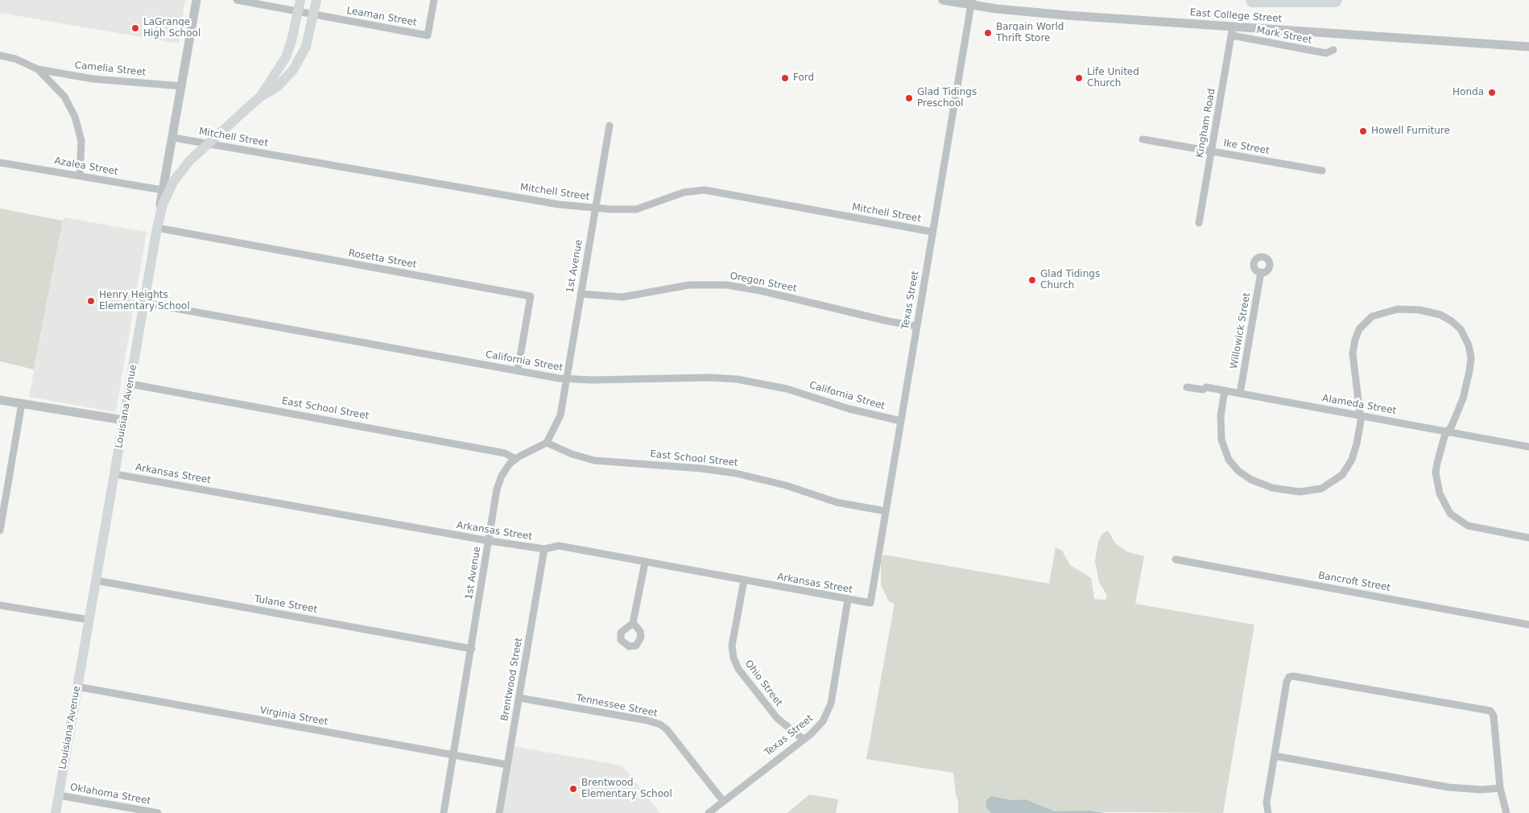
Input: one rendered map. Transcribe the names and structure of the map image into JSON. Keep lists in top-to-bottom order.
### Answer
{
  "streets": {
    "main road": ["Louisiana Avenue"],
    "street": [
      "East College Street",
      "Leaman Street",
      "Mark Street",
      "Camelia Street",
      "Kingham Road",
      "Mitchell Street",
      "Ike Street",
      "Azalea Street",
      "Rosetta Street",
      "1st Avenue",
      "Oregon Street",
      "Texas Street",
      "Willowick Street",
      "California Street",
      "Alameda Street",
      "East School Street",
      "Arkansas Street",
      "Bancroft Street",
      "Tulane Street",
      "Brentwood Street",
      "Ohio Street",
      "Tennessee Street",
      "Virginia Street",
      "Oklahoma Street"
    ]
  },
  "crossings": [
    ["East College Street", "Mark Street"],
    ["East College Street", "Kingham Road"],
    ["East College Street", "Texas Street"],
    ["Mark Street", "Kingham Road"],
    ["Kingham Road", "Ike Street"],
    ["Mitchell Street", "1st Avenue"],
    ["Mitchell Street", "Texas Street"],
    ["Mitchell Street", "Louisiana Avenue"],
    ["Azalea Street", "Louisiana Avenue"],
    ["Rosetta Street", "California Street"],
    ["Rosetta Street", "Louisiana Avenue"],
    ["1st Avenue", "Oregon Street"],
    ["1st Avenue", "California Street"],
    ["1st Avenue", "East School Street"],
    ["1st Avenue", "Arkansas Street"],
    ["1st Avenue", "Tulane Street"],
    ["1st Avenue", "Virginia Street"],
    ["Oregon Street", "Texas Street"],
    ["Texas Street", "California Street"],
    ["Texas Street", "East School Street"],
    ["Texas Street", "Arkansas Street"],
    ["Texas Street", "Ohio Street"],
    ["Texas Street", "Tennessee Street"],
    ["Willowick Street", "Alameda Street"],
    ["California Street", "Louisiana Avenue"],
    ["Louisiana Avenue", "East School Street"],
    ["Louisiana Avenue", "Arkansas Street"],
    ["Louisiana Avenue", "Tulane Street"],
    ["Louisiana Avenue", "Virginia Street"],
    ["Louisiana Avenue", "Oklahoma Street"],
    ["Arkansas Street", "Brentwood Street"],
    ["Arkansas Street", "Ohio Street"],
    ["Brentwood Street", "Tennessee Street"],
    ["Brentwood Street", "Virginia Street"]
  ],
  "places": [
    "LaGrange High School",
    "Bargain World Thrift Store",
    "Ford",
    "Life United Church",
    "Honda",
    "Glad Tidings Preschool",
    "Howell Furniture",
    "Glad Tidings Church",
    "Henry Heights Elementary School",
    "Brentwood Elementary School"
  ]
}
